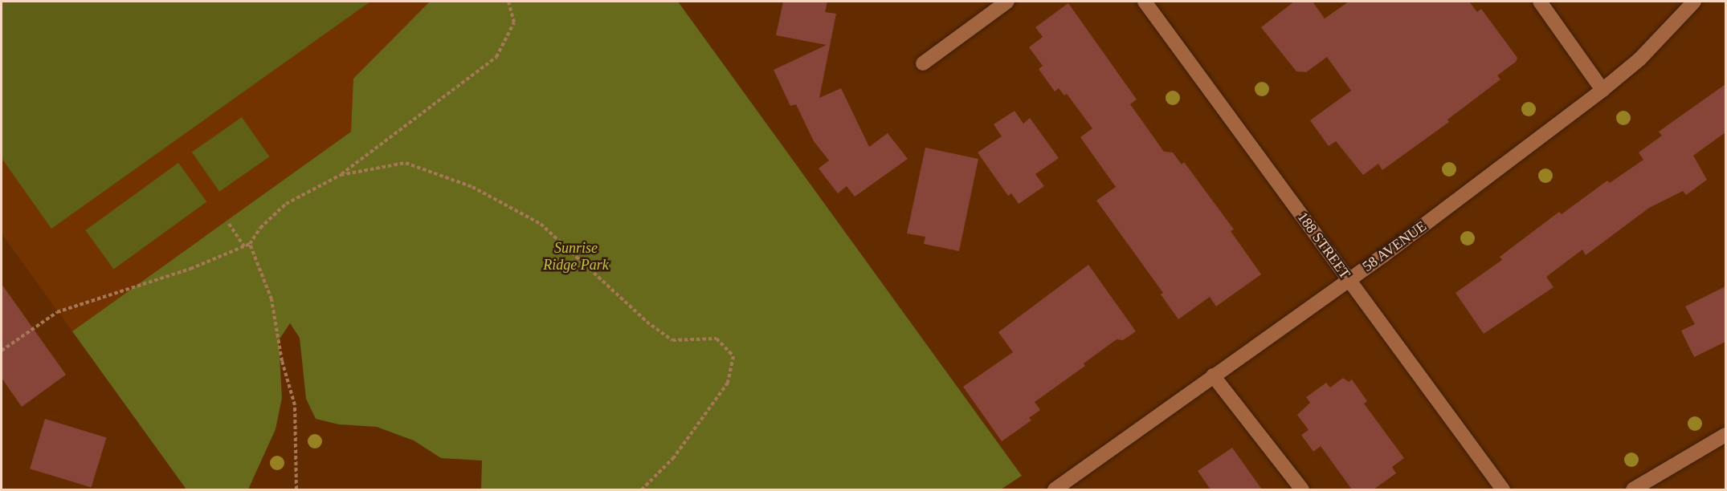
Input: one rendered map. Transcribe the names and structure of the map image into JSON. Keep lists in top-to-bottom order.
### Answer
{
  "streets": {
    "street": ["188 STREET", "58 AVENUE"]
  },
  "crossings": [
    ["188 STREET", "58 AVENUE"]
  ],
  "parks": ["Sunrise Ridge Park"]
}
